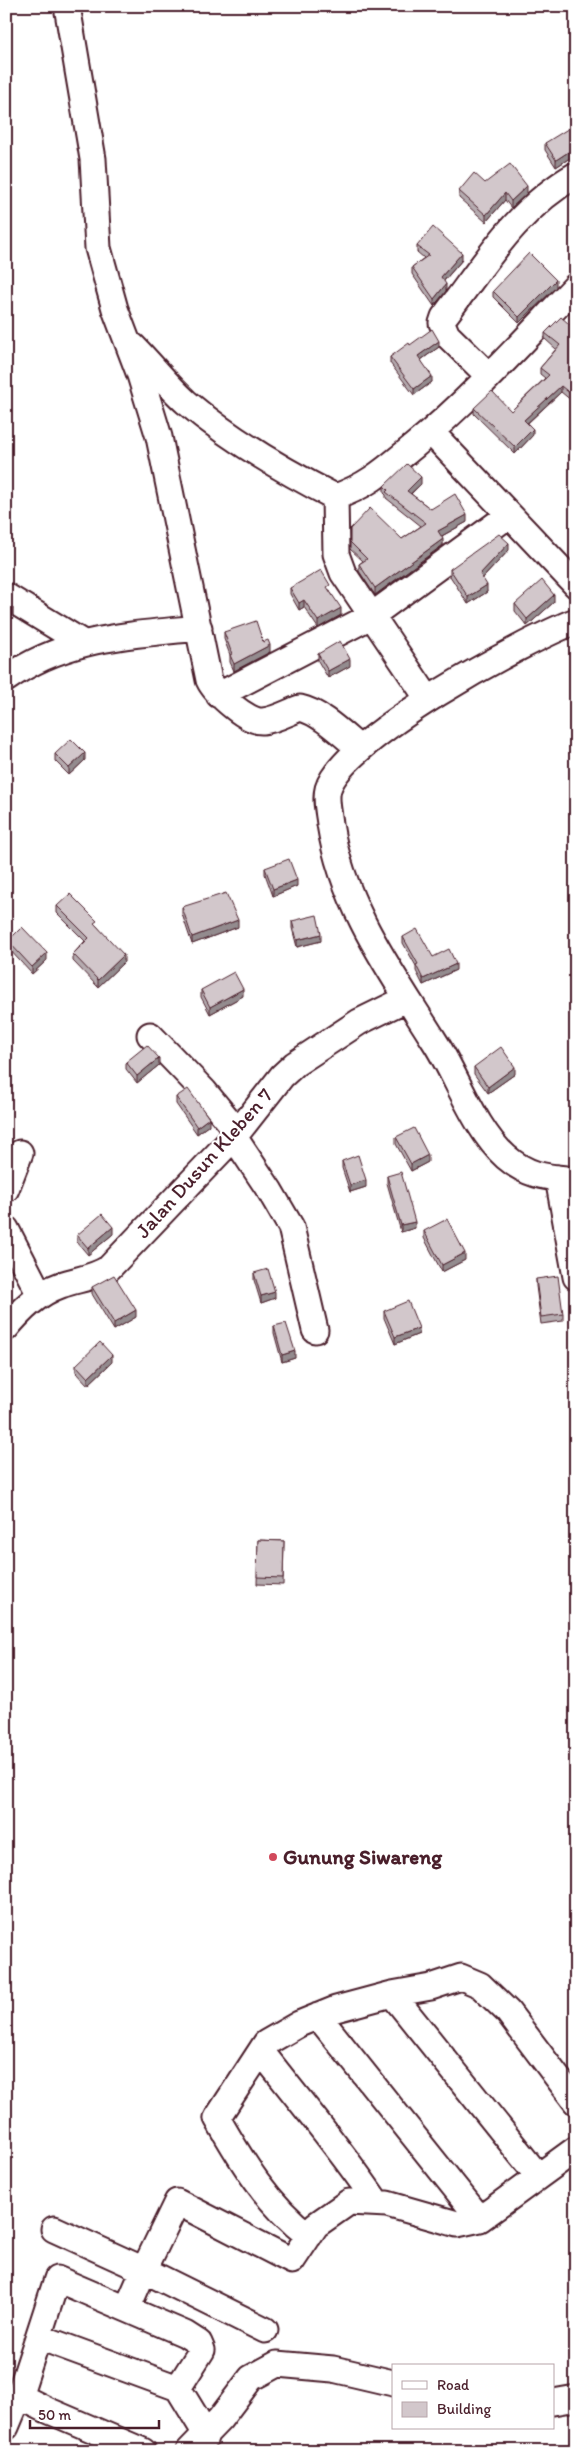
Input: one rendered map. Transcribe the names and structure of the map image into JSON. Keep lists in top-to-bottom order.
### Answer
{
  "streets": {
    "street": ["Jalan Dusun Kleben 7"]
  },
  "places": ["Gunung Siwareng"],
  "legend": ["Road", "Building"],
  "scale_bar": "50 m"
}
